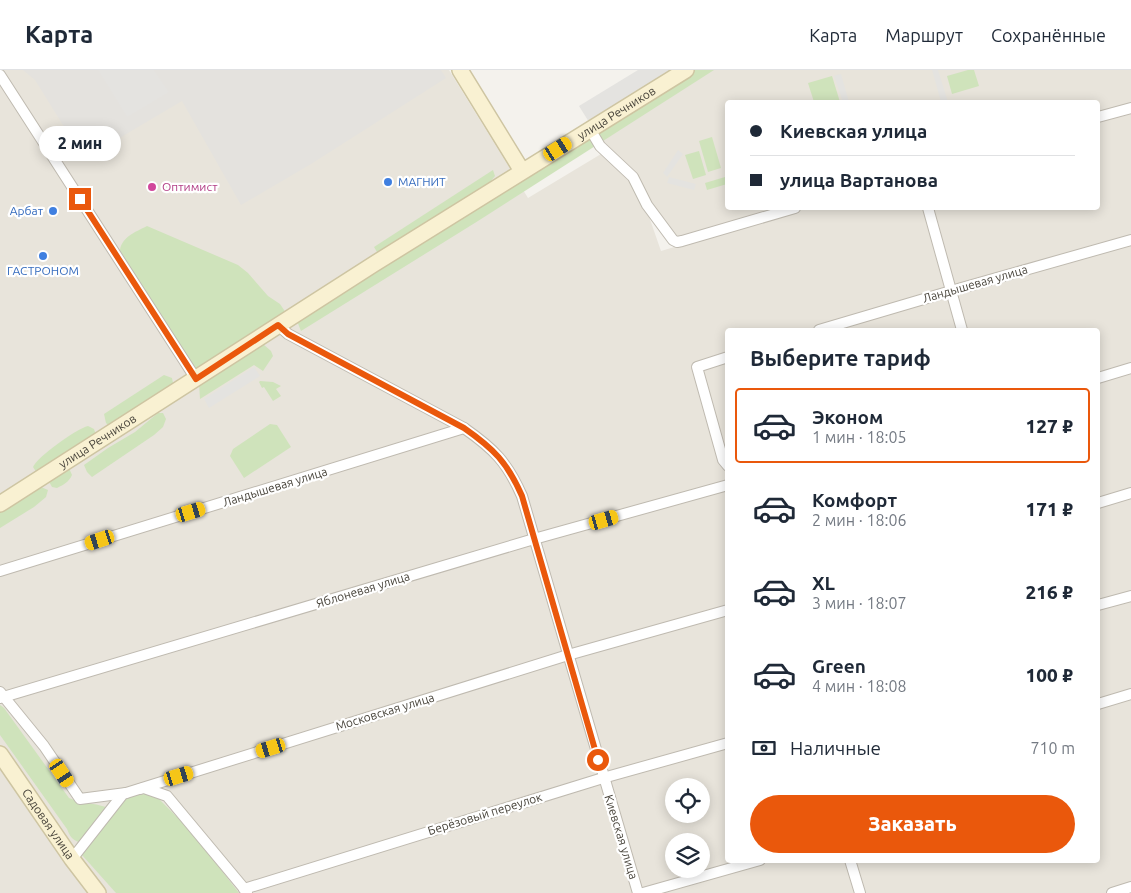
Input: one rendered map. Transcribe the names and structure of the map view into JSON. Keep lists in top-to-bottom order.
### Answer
{
  "streets": {
    "main road": ["улица Речников", "Садовая улица"],
    "street": [
      "Ландышевая улица",
      "Яблоневая улица",
      "Московская улица",
      "Берёзовый переулок",
      "Киевская улица"
    ]
  },
  "crossings": [
    ["улица Речников", "Киевская улица"],
    ["Ландышевая улица", "Киевская улица"],
    ["Яблоневая улица", "Киевская улица"],
    ["Московская улица", "Киевская улица"],
    ["Берёзовый переулок", "Киевская улица"]
  ],
  "places": [
    "МАГНИТ",
    "Оптимист",
    "Арбат",
    "ГАСТРОНОМ"
  ],
  "page": {
    "header": "Карта",
    "nav": ["Карта", "Маршрут", "Сохранённые"],
    "banner": ["Киевская улица", "улица Вартанова"],
    "bubble": "2 мин",
    "heading": "Выберите тариф",
    "list": [
      {
        "name": "Эконом",
        "note": "1 мин · 18:05",
        "value": "127 ₽"
      },
      {
        "name": "Комфорт",
        "note": "2 мин · 18:06",
        "value": "171 ₽"
      },
      {
        "name": "XL",
        "note": "3 мин · 18:07",
        "value": "216 ₽"
      },
      {
        "name": "Green",
        "note": "4 мин · 18:08",
        "value": "100 ₽"
      }
    ],
    "pay": ["Наличные", "710 m"],
    "buttons": "Заказать"
  }
}
